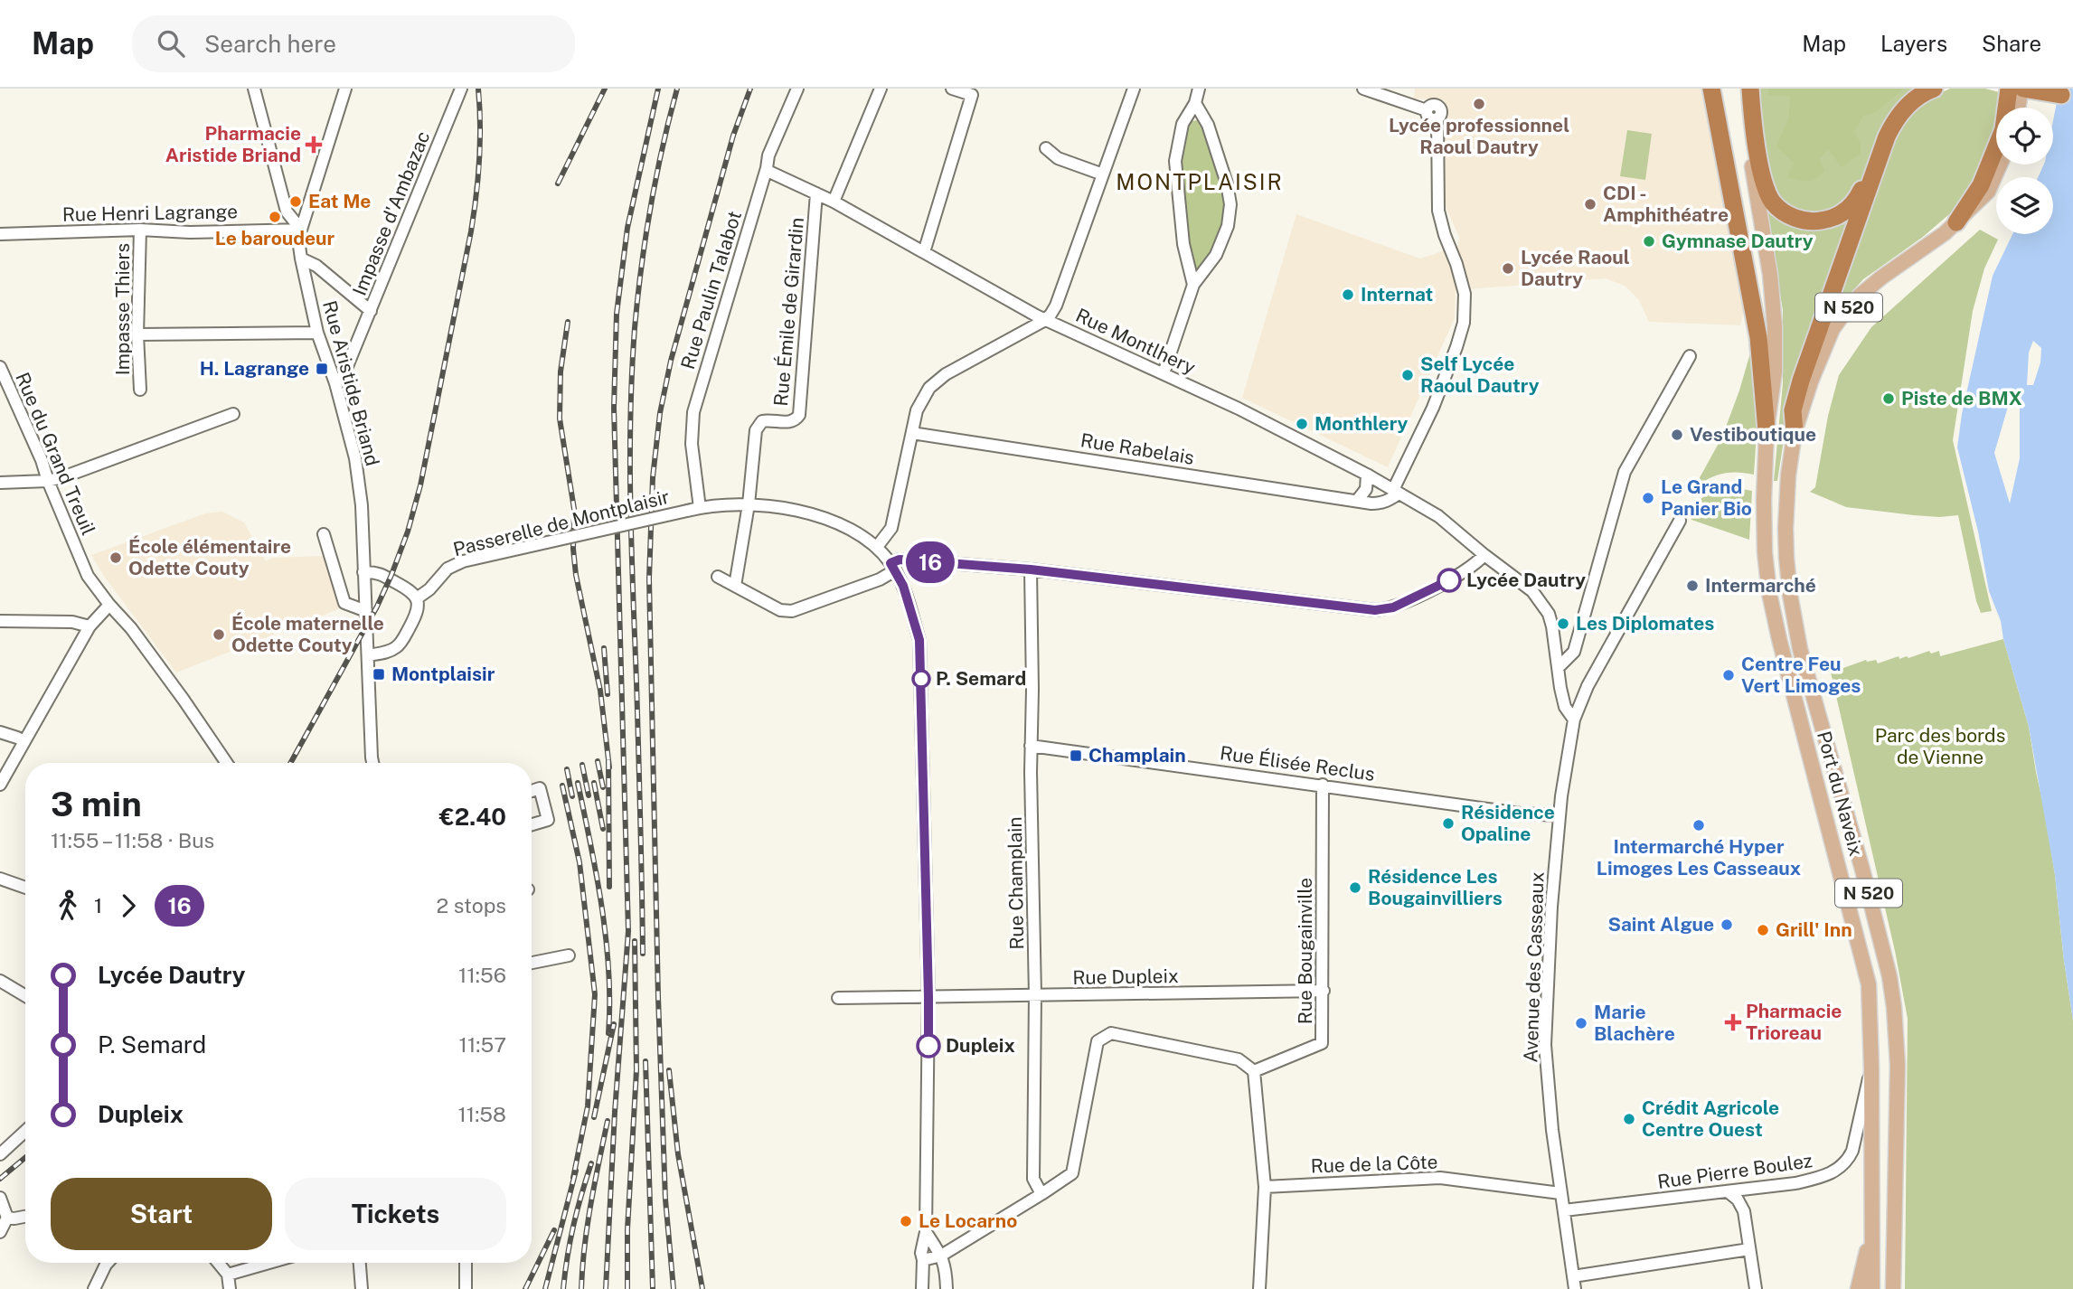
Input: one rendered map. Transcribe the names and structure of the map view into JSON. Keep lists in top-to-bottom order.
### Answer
{
  "streets": {
    "main road": ["N 520", "Port du Naveix"],
    "street": [
      "Rue Henri Lagrange",
      "Impasse d'Ambazac",
      "Rue Paulin Talabot",
      "Impasse Thiers",
      "Rue Émile de Girardin",
      "Rue Montlhery",
      "Rue Aristide Briand",
      "Rue Rabelais",
      "Rue du Grand Treuil",
      "Passerelle de Montplaisir",
      "Rue Élisée Reclus",
      "Rue Champlain",
      "Rue Bougainville",
      "Avenue des Casseaux",
      "Rue Dupleix",
      "Rue de la Côte",
      "Rue Pierre Boulez"
    ]
  },
  "crossings": [
    ["Rue Henri Lagrange", "Impasse Thiers"],
    ["Rue Henri Lagrange", "Rue Aristide Briand"],
    ["Impasse d'Ambazac", "Rue Aristide Briand"],
    ["Rue Paulin Talabot", "Rue Montlhery"],
    ["Rue Paulin Talabot", "Passerelle de Montplaisir"],
    ["N 520", "Port du Naveix"],
    ["Rue Émile de Girardin", "Rue Montlhery"],
    ["Rue Émile de Girardin", "Passerelle de Montplaisir"],
    ["Rue Montlhery", "Rue Rabelais"],
    ["Rue Montlhery", "Avenue des Casseaux"],
    ["Passerelle de Montplaisir", "Rue Dupleix"],
    ["Rue Élisée Reclus", "Rue Champlain"],
    ["Rue Élisée Reclus", "Rue Bougainville"],
    ["Rue Élisée Reclus", "Avenue des Casseaux"],
    ["Port du Naveix", "Rue Pierre Boulez"],
    ["Rue Champlain", "Rue Dupleix"],
    ["Rue Bougainville", "Rue Dupleix"],
    ["Avenue des Casseaux", "Rue de la Côte"],
    ["Avenue des Casseaux", "Rue Pierre Boulez"]
  ],
  "districts": ["MONTPLAISIR"],
  "parks": ["Parc des bords de Vienne"],
  "places": {
    "other": [
      "Lycée professionnel Raoul Dautry",
      "Eat Me",
      "CDI - Amphithéatre",
      "Le baroudeur",
      "Gymnase Dautry",
      "Lycée Raoul Dautry",
      "Internat",
      "Self Lycée Raoul Dautry",
      "Piste de BMX",
      "Monthlery",
      "Vestiboutique",
      "Le Grand Panier Bio",
      "École élémentaire Odette Couty",
      "Lycée Dautry",
      "Intermarché",
      "Les Diplomates",
      "École maternelle Odette Couty",
      "Centre Feu Vert Limoges",
      "P. Semard",
      "Résidence Opaline",
      "Intermarché Hyper Limoges Les Casseaux",
      "Résidence Les Bougainvilliers",
      "Saint Algue",
      "Grill' Inn",
      "Marie Blachère",
      "Dupleix",
      "Crédit Agricole Centre Ouest",
      "Le Locarno"
    ],
    "health": ["Pharmacie Aristide Briand", "Pharmacie Trioreau"],
    "transit": ["H. Lagrange", "Montplaisir", "Champlain"]
  },
  "lines": ["bus line 16"],
  "page": {
    "header": "Map",
    "search": "Search here",
    "nav": ["Map", "Layers", "Share"],
    "on_map": "16",
    "heading": ["3 min", "11:55 – 11:58 · Bus", "€2.40"],
    "legs": ["1", "16", "2 stops"],
    "list": [
      {
        "name": "Lycée Dautry",
        "value": "11:56"
      },
      {
        "name": "P. Semard",
        "value": "11:57"
      },
      {
        "name": "Dupleix",
        "value": "11:58"
      }
    ],
    "buttons": ["Start", "Tickets"]
  }
}
